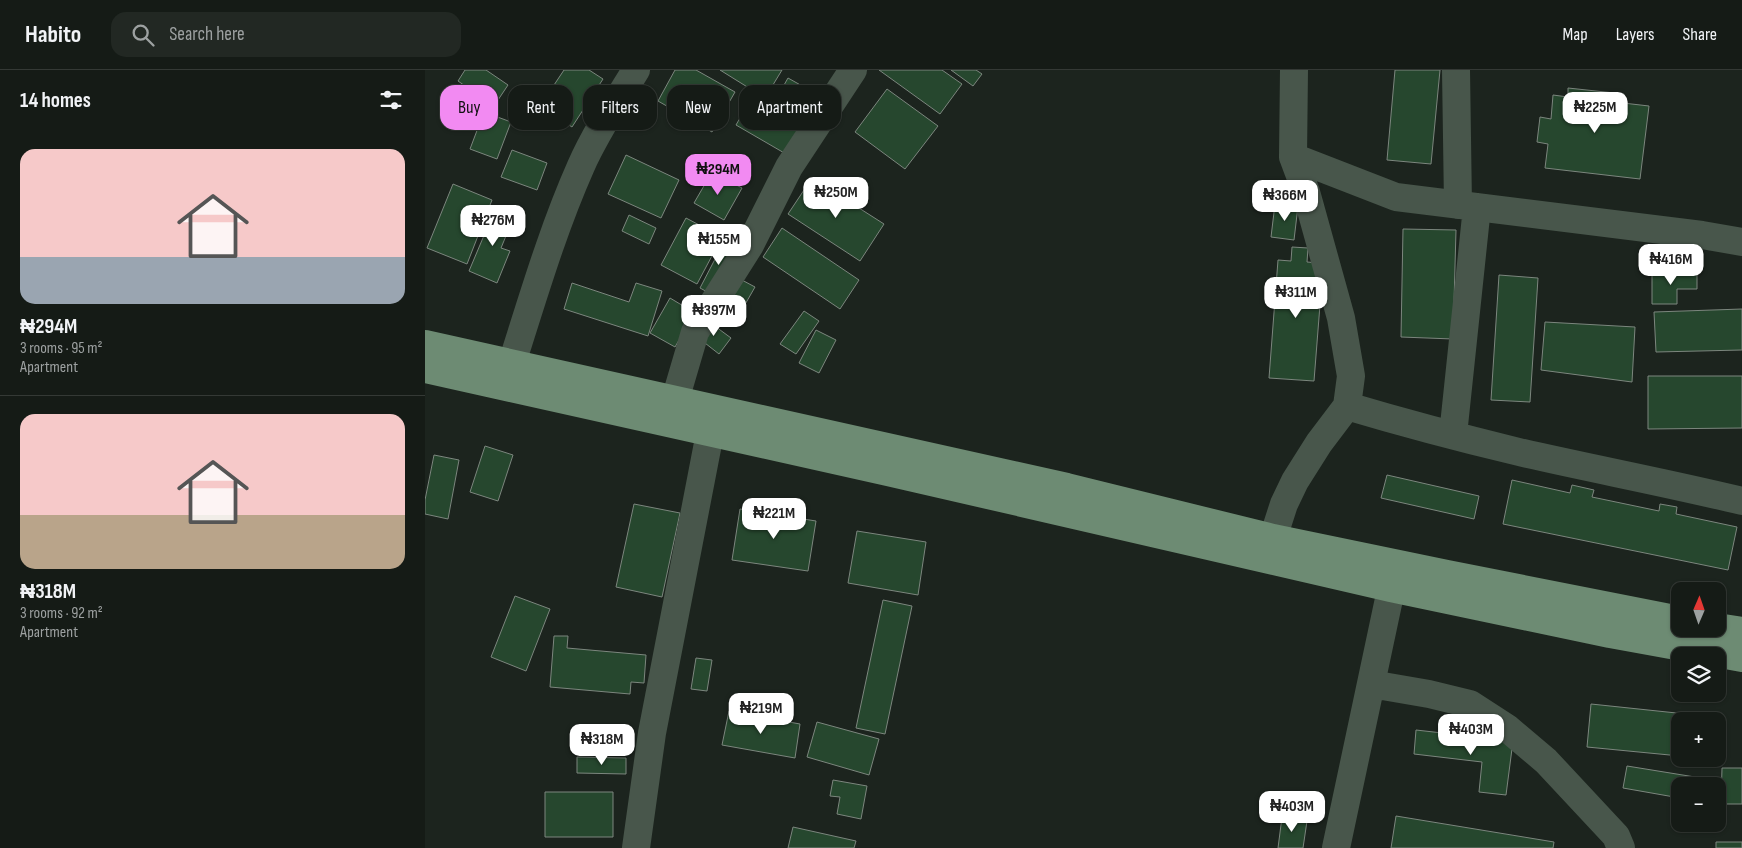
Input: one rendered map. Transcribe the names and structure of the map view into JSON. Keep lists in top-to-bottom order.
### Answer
{
  "north": "top",
  "page": {
    "header": "Habito",
    "search": "Search here",
    "nav": ["Map", "Layers", "Share"],
    "heading": "14 homes",
    "chip": [
      "Buy",
      "Rent",
      "Filters",
      "New",
      "Apartment"
    ],
    "price": [
      "₦225M",
      "₦294M",
      "₦250M",
      "₦366M",
      "₦276M",
      "₦155M",
      "₦416M",
      "₦311M",
      "₦397M",
      "₦221M",
      "₦219M",
      "₦403M",
      "₦318M",
      "₦403M"
    ],
    "list": [
      {
        "name": "₦294M",
        "note": "3 rooms · 95 m² · Apartment"
      },
      {
        "name": "₦318M",
        "note": "3 rooms · 92 m² · Apartment"
      }
    ],
    "map_buttons": ["+", "−"]
  }
}
